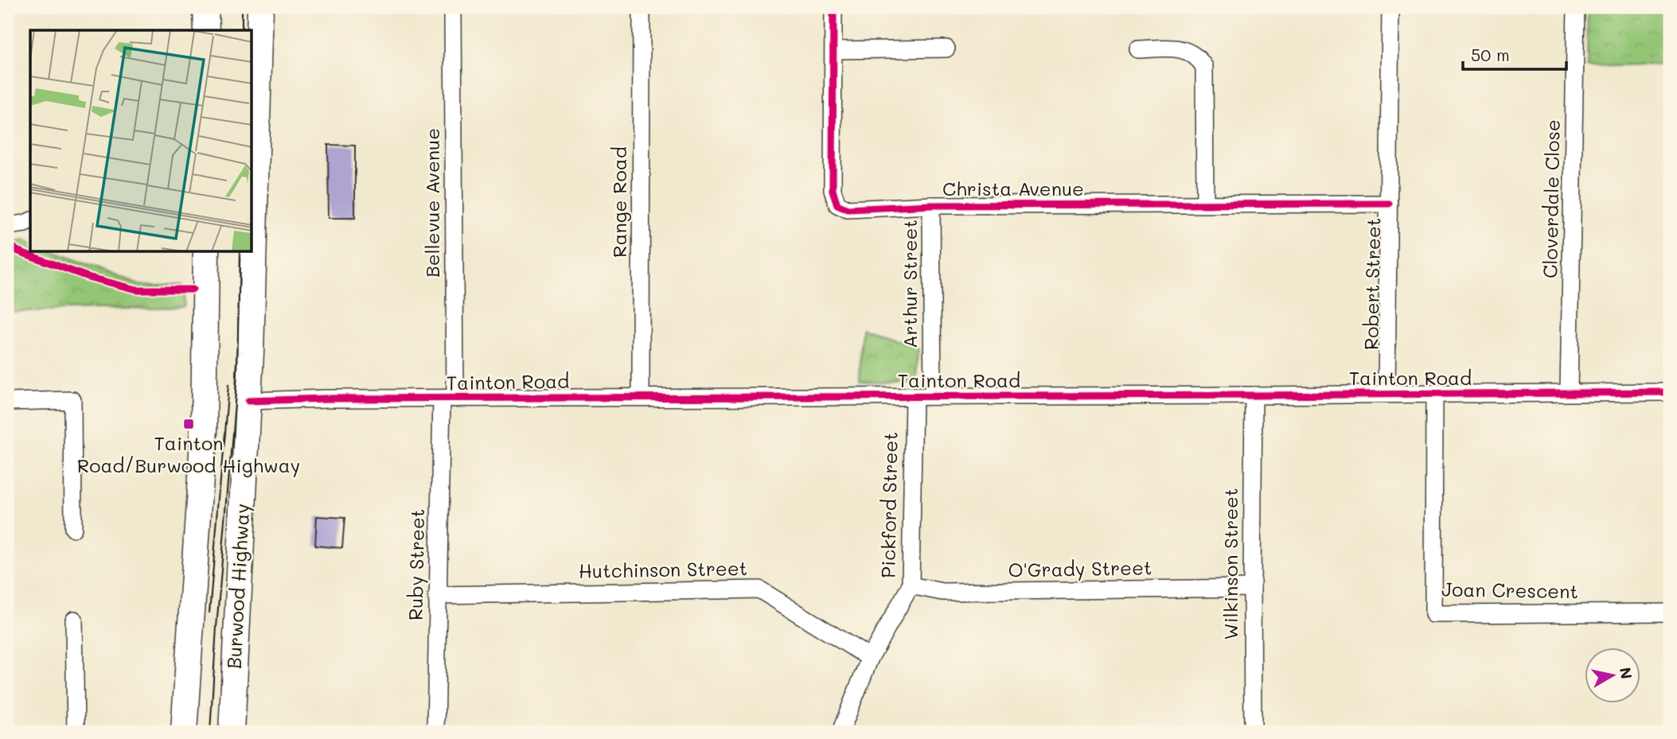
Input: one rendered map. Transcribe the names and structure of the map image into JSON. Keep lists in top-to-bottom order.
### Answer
{
  "streets": {
    "highway": ["Burwood Highway"],
    "street": [
      "Christa Avenue",
      "Cloverdale Close",
      "Range Road",
      "Bellevue Avenue",
      "Arthur Street",
      "Robert Street",
      "Tainton Road",
      "Pickford Street",
      "Wilkinson Street",
      "Ruby Street",
      "O'Grady Street",
      "Hutchinson Street",
      "Joan Crescent"
    ]
  },
  "crossings": [
    ["Christa Avenue", "Arthur Street"],
    ["Christa Avenue", "Robert Street"],
    ["Cloverdale Close", "Tainton Road"],
    ["Range Road", "Tainton Road"],
    ["Bellevue Avenue", "Tainton Road"],
    ["Bellevue Avenue", "Ruby Street"],
    ["Arthur Street", "Tainton Road"],
    ["Robert Street", "Tainton Road"],
    ["Tainton Road", "Pickford Street"],
    ["Tainton Road", "Wilkinson Street"],
    ["Tainton Road", "Ruby Street"],
    ["Tainton Road", "Burwood Highway"],
    ["Tainton Road", "Joan Crescent"],
    ["Pickford Street", "O'Grady Street"],
    ["Pickford Street", "Hutchinson Street"],
    ["Wilkinson Street", "O'Grady Street"],
    ["Ruby Street", "Hutchinson Street"]
  ],
  "places": {
    "transit": ["Tainton Road/Burwood Highway"]
  },
  "scale_bar": "50 m",
  "north": "right"
}
